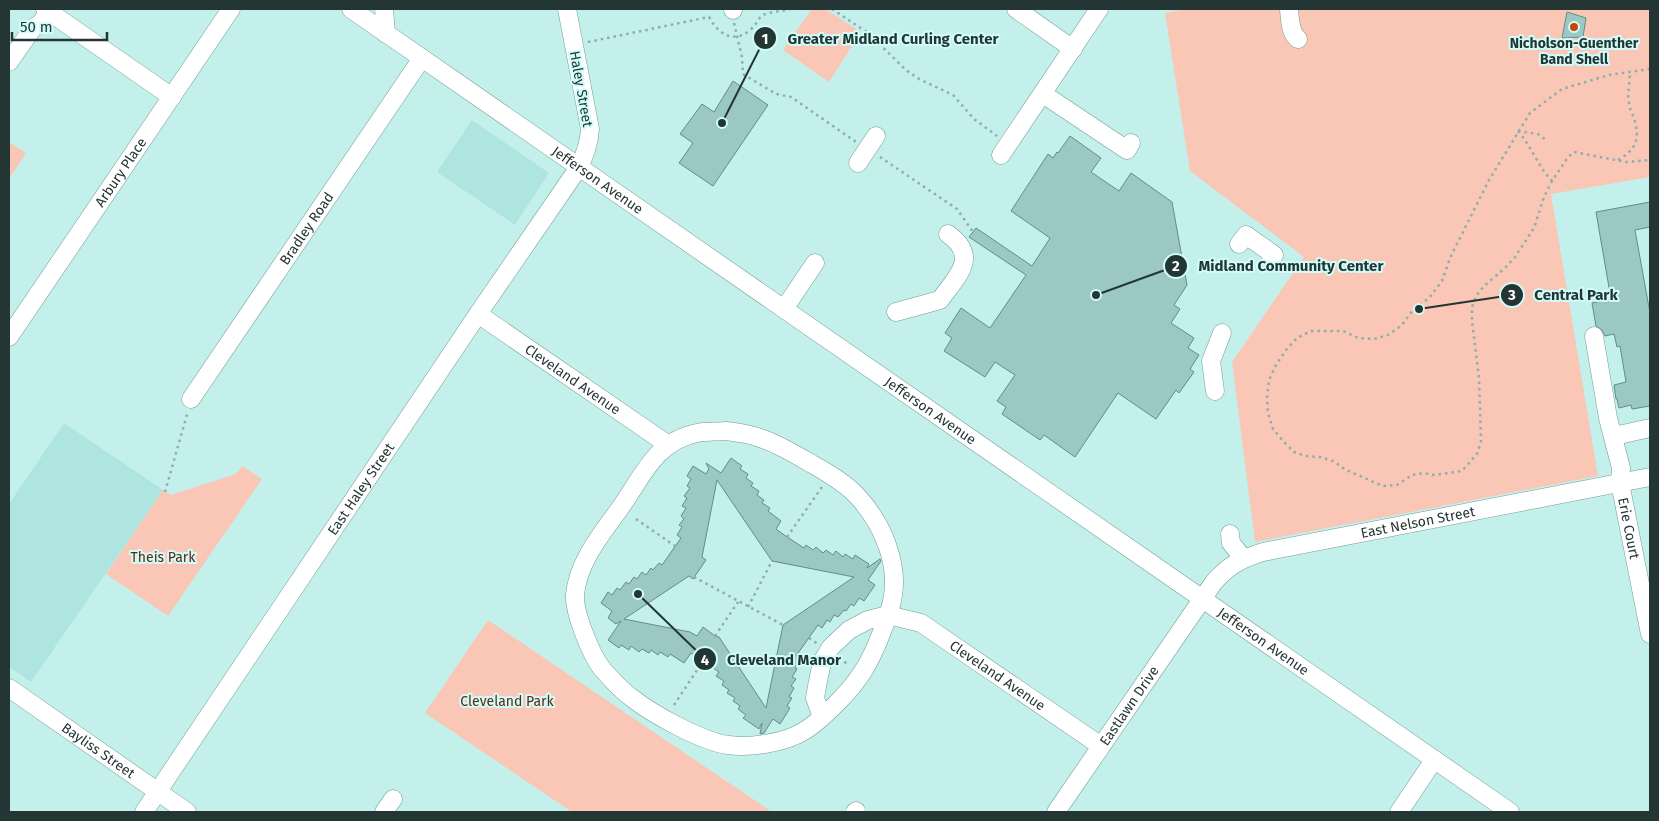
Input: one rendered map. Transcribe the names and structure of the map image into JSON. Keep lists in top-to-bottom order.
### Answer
{
  "streets": {
    "street": [
      "Haley Street",
      "Arbury Place",
      "Jefferson Avenue",
      "Bradley Road",
      "Cleveland Avenue",
      "East Haley Street",
      "East Nelson Street",
      "Erie Court",
      "Eastlawn Drive",
      "Bayliss Street"
    ]
  },
  "crossings": [
    ["Haley Street", "Jefferson Avenue"],
    ["Haley Street", "East Haley Street"],
    ["Jefferson Avenue", "Bradley Road"],
    ["Jefferson Avenue", "East Haley Street"],
    ["Jefferson Avenue", "East Nelson Street"],
    ["Jefferson Avenue", "Eastlawn Drive"],
    ["Cleveland Avenue", "East Haley Street"],
    ["Cleveland Avenue", "Eastlawn Drive"],
    ["East Haley Street", "Bayliss Street"],
    ["East Nelson Street", "Erie Court"],
    ["East Nelson Street", "Eastlawn Drive"]
  ],
  "parks": ["Theis Park", "Cleveland Park"],
  "places": [
    "Nicholson-Guenther Band Shell",
    "Greater Midland Curling Center",
    "Midland Community Center",
    "Central Park",
    "Cleveland Manor"
  ],
  "scale_bar": "50 m"
}
